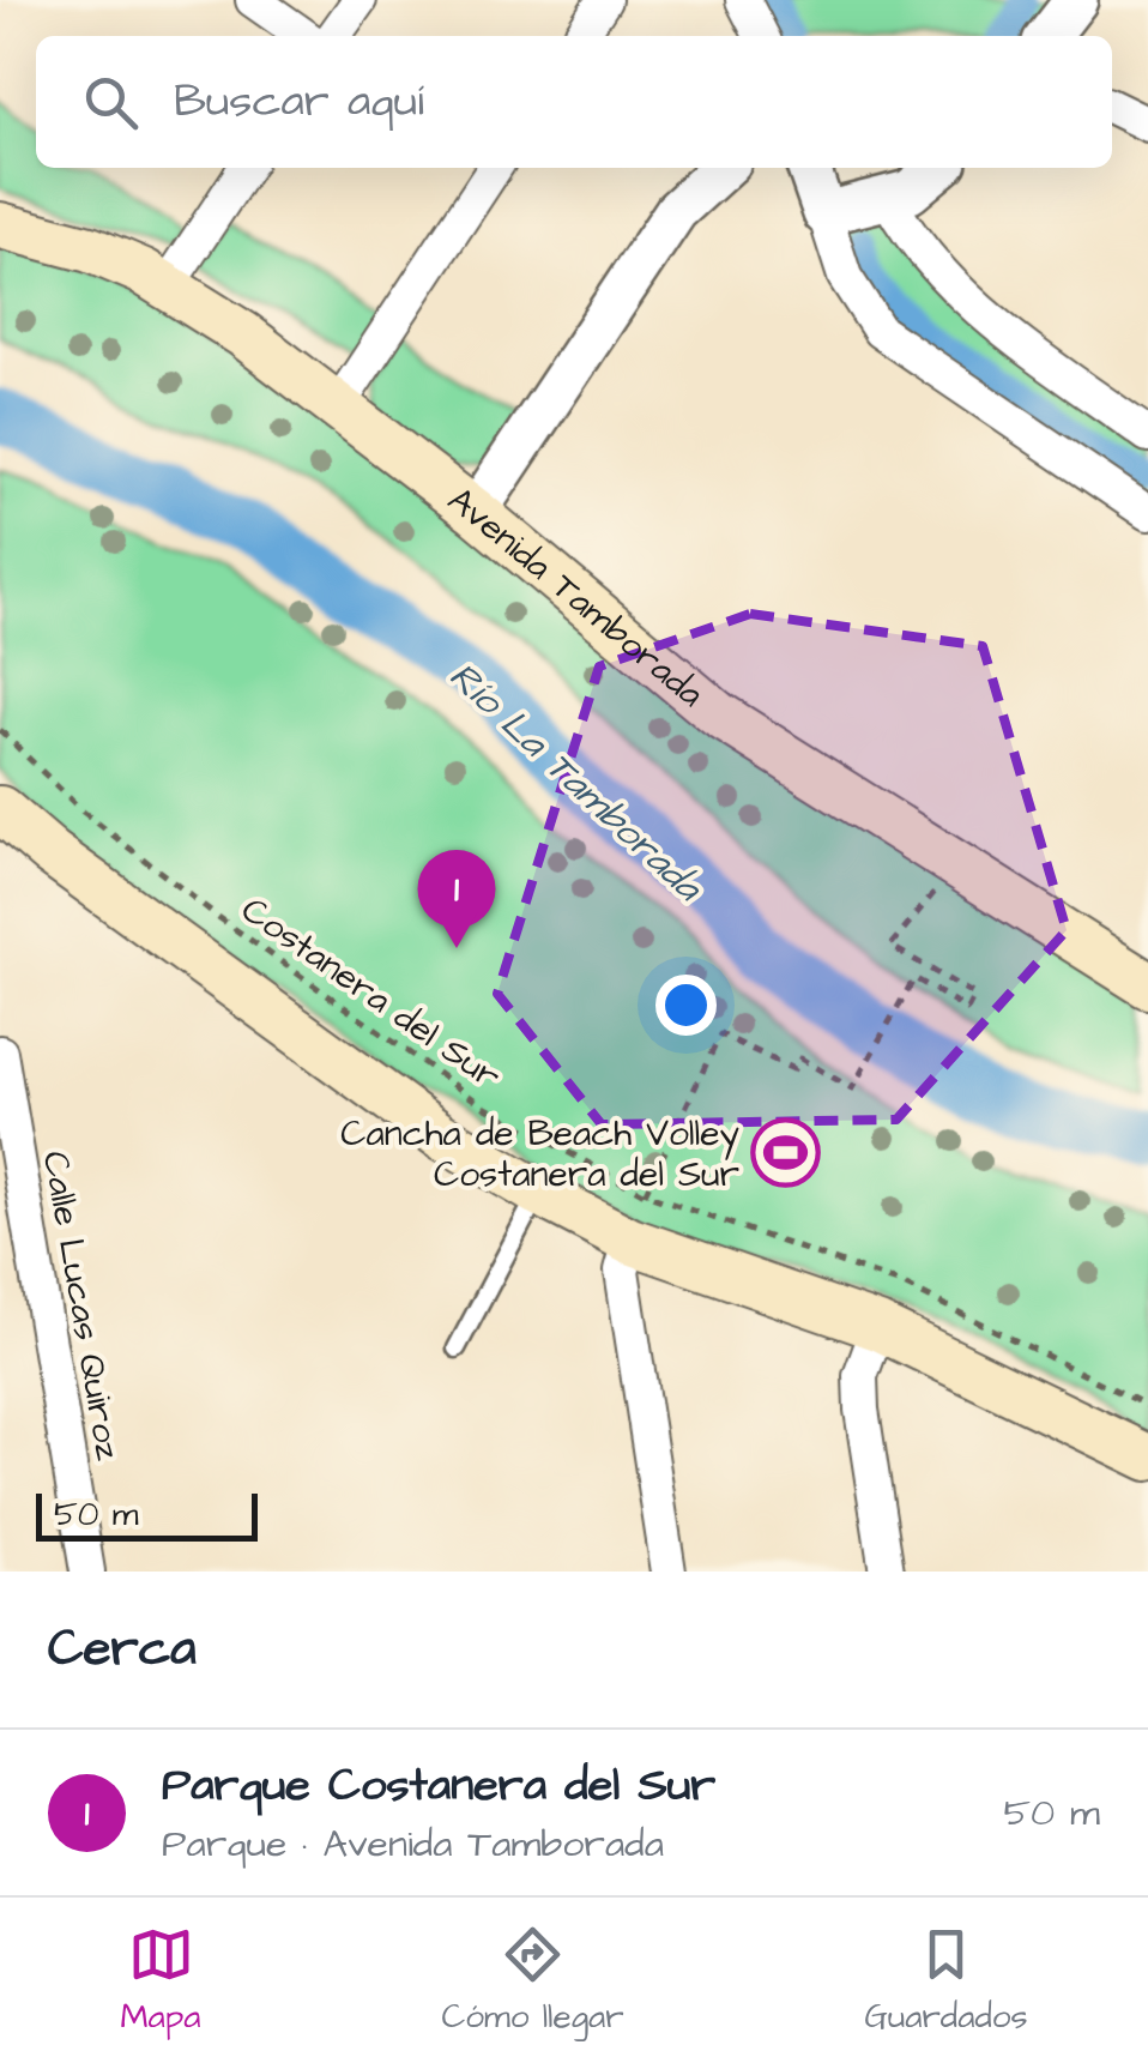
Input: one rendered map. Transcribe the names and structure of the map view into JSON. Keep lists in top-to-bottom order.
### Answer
{
  "streets": {
    "main road": ["Avenida Tamborada"],
    "street": ["Calle Lucas Quiroz"],
    "path": ["Costanera del Sur"]
  },
  "water": ["Río La Tamborada"],
  "places": {
    "sports": ["Cancha de Beach Volley Costanera del Sur"]
  },
  "scale_bar": "50 m",
  "page": {
    "search": "Buscar aquí",
    "pins": "1",
    "scale": "50 m",
    "heading": "Cerca",
    "list": [
      {
        "mark": "1",
        "name": "Parque Costanera del Sur",
        "note": "Parque · Avenida Tamborada",
        "value": "50 m"
      }
    ],
    "nav": ["Mapa", "Cómo llegar", "Guardados"]
  }
}
